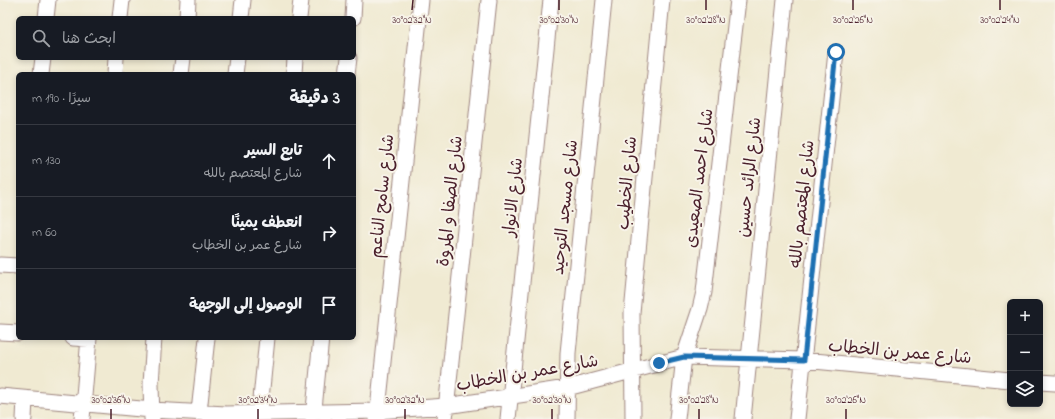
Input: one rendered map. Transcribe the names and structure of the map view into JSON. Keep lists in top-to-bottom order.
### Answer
{
  "streets": {
    "street": [
      "شارع الرائد حسين",
      "شارع احمد الصعيدى",
      "شارع الخطيب",
      "شارع سامح الناعم",
      "شارع الانوار",
      "شارع الصفا و المروة",
      "شارع المعتصم بالله",
      "شارع مسجد التوحيد",
      "شارع عمر بن الخطاب"
    ]
  },
  "crossings": [
    ["شارع الرائد حسين", "شارع عمر بن الخطاب"],
    ["شارع احمد الصعيدى", "شارع عمر بن الخطاب"],
    ["شارع الخطيب", "شارع عمر بن الخطاب"],
    ["شارع سامح الناعم", "شارع عمر بن الخطاب"],
    ["شارع الانوار", "شارع عمر بن الخطاب"],
    ["شارع الصفا و المروة", "شارع عمر بن الخطاب"],
    ["شارع المعتصم بالله", "شارع عمر بن الخطاب"],
    ["شارع مسجد التوحيد", "شارع عمر بن الخطاب"]
  ],
  "page": {
    "search": "ابحث هنا",
    "heading": ["3 دقيقة", "سيرًا · 190 m"],
    "list": [
      ["تابع السير", "شارع المعتصم بالله", "130 m"],
      ["انعطف يمينًا", "شارع عمر بن الخطاب", "60 m"],
      "الوصول إلى الوجهة"
    ],
    "map_buttons": ["+", "−"]
  },
  "coordinates": [
    "30°02'32\"N",
    "30°02'30\"N",
    "30°02'28\"N",
    "30°02'26\"N",
    "30°02'24\"N",
    "30°02'36\"N",
    "30°02'34\"N"
  ]
}
